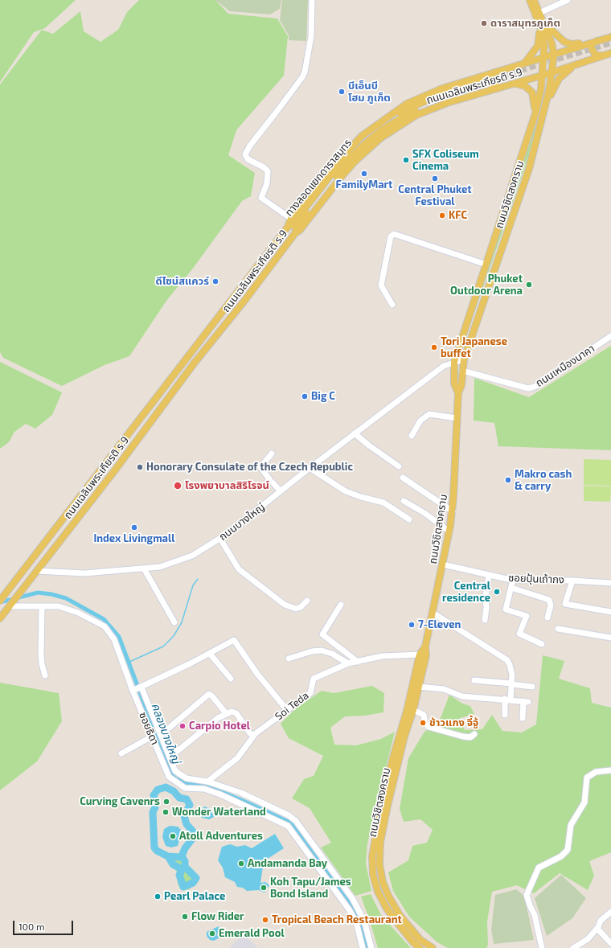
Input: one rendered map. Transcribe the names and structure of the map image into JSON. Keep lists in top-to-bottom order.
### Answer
{
  "streets": {
    "main road": ["ถนนเฉลิมพระเกียรติ ร.9", "ทางลอดแยกดาราสมุทร", "ถนนวิชิตสงคราม"],
    "street": [
      "ถนนเหมืองนาคา",
      "ถนนบางใหญ่",
      "ซอยปุ้นเถ้ากง",
      "Soi Teda",
      "ซอยธิดา"
    ]
  },
  "crossings": [
    ["ถนนเฉลิมพระเกียรติ ร.9", "ทางลอดแยกดาราสมุทร"],
    ["ถนนเฉลิมพระเกียรติ ร.9", "ถนนวิชิตสงคราม"],
    ["ถนนเฉลิมพระเกียรติ ร.9", "ถนนบางใหญ่"],
    ["ถนนเฉลิมพระเกียรติ ร.9", "ซอยธิดา"],
    ["ถนนวิชิตสงคราม", "ถนนเหมืองนาคา"],
    ["ถนนวิชิตสงคราม", "ถนนบางใหญ่"],
    ["ถนนวิชิตสงคราม", "ซอยปุ้นเถ้ากง"],
    ["ถนนวิชิตสงคราม", "Soi Teda"]
  ],
  "water": ["คลองบางใหญ่"],
  "places": [
    "ดาราสมุทรภูเก็ต",
    "บีเอ็นบี โฮม ภูเก็ต",
    "SFX Coliseum Cinema",
    "FamilyMart",
    "Central Phuket Festival",
    "KFC",
    "ดีไซน์สแควร์",
    "Phuket Outdoor Arena",
    "Tori Japanese buffet",
    "Big C",
    "Honorary Consulate of the Czech Republic",
    "Makro cash & carry",
    "โรงพยาบาลสิริโรจน์",
    "Index Livingmall",
    "Central residence",
    "7-Eleven",
    "ข้าวแกง จี้จู้",
    "Carpio Hotel",
    "Curving Cavenrs",
    "Wonder Waterland",
    "Atoll Adventures",
    "Andamanda Bay",
    "Koh Tapu/James Bond Island",
    "Pearl Palace",
    "Flow Rider",
    "Tropical Beach Restaurant",
    "Emerald Pool"
  ],
  "scale_bar": "100 m"
}
